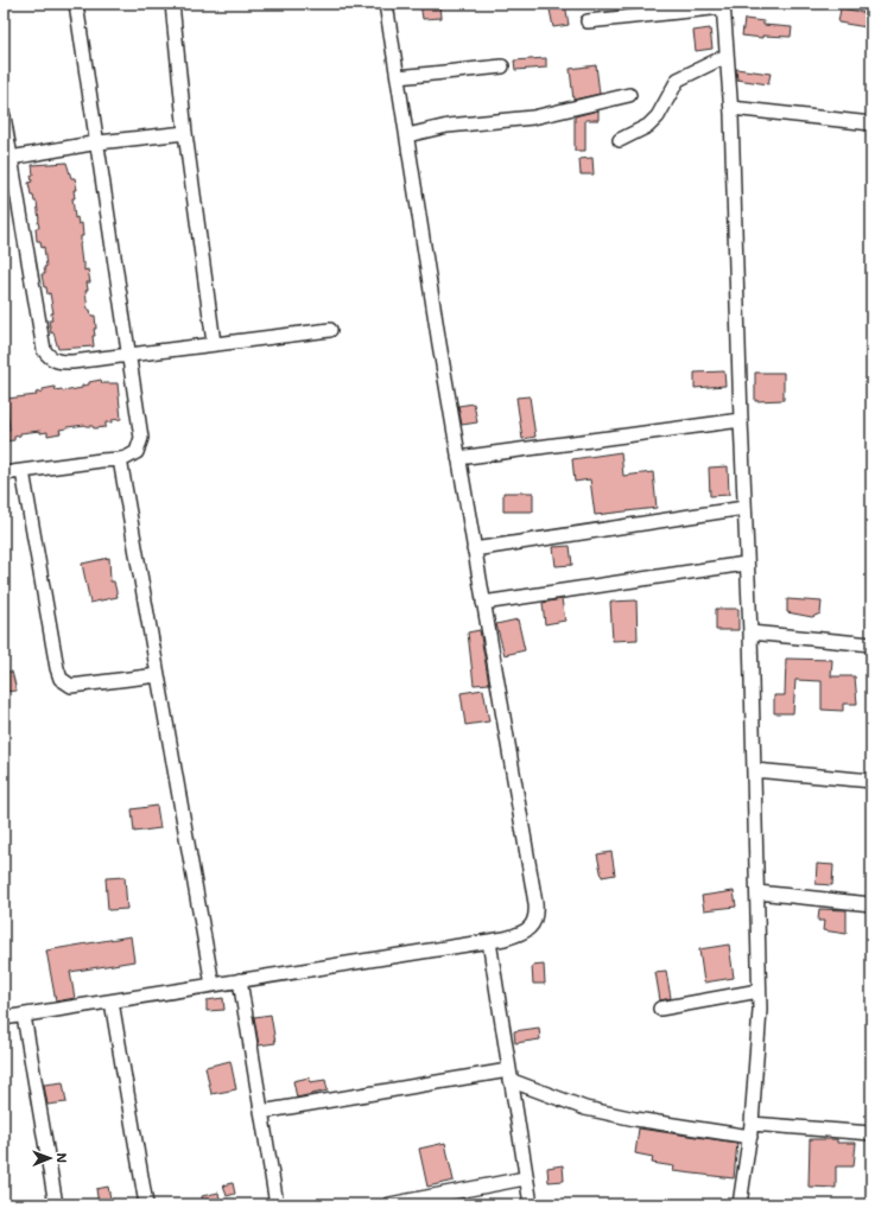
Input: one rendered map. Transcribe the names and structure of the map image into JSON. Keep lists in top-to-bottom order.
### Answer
{
  "north": "right"
}
